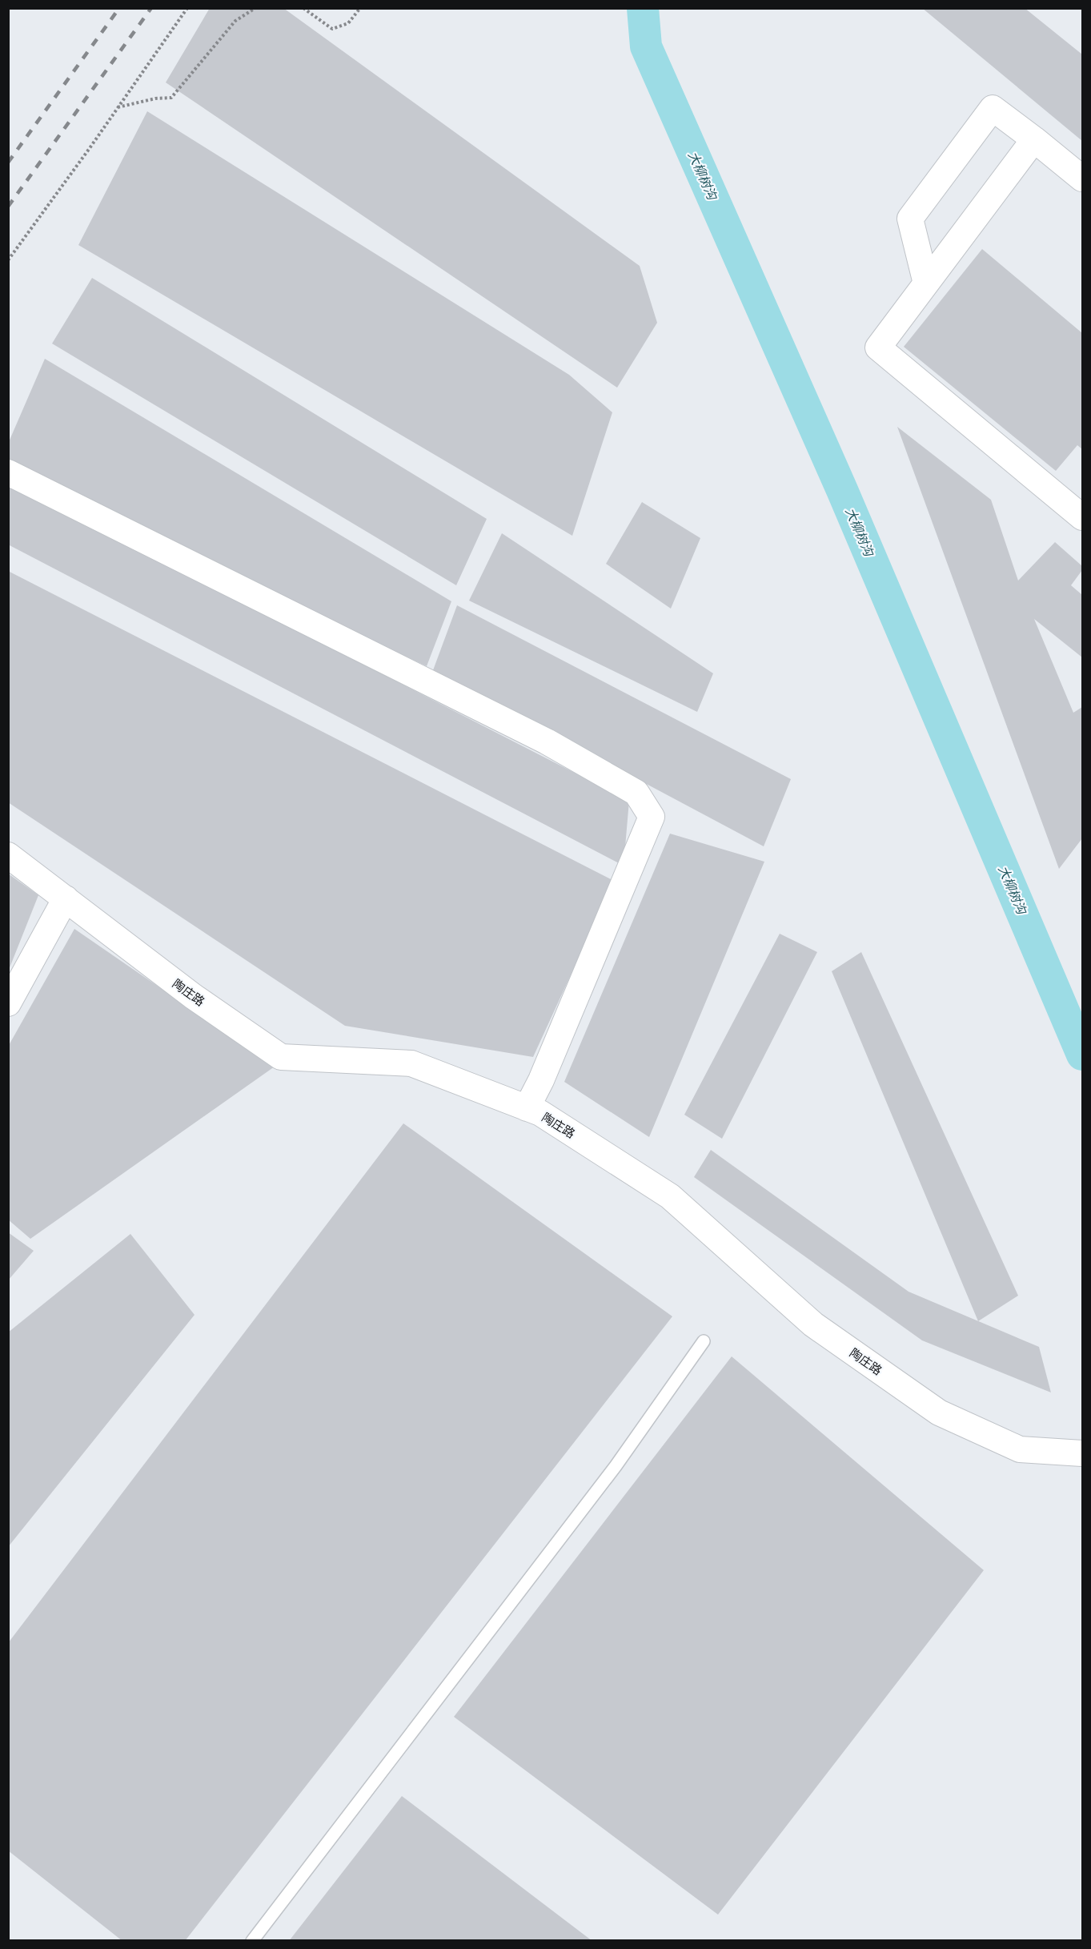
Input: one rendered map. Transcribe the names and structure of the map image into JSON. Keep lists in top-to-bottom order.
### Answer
{
  "streets": {
    "street": ["陶庄路"]
  },
  "water": ["大柳树沟"]
}
